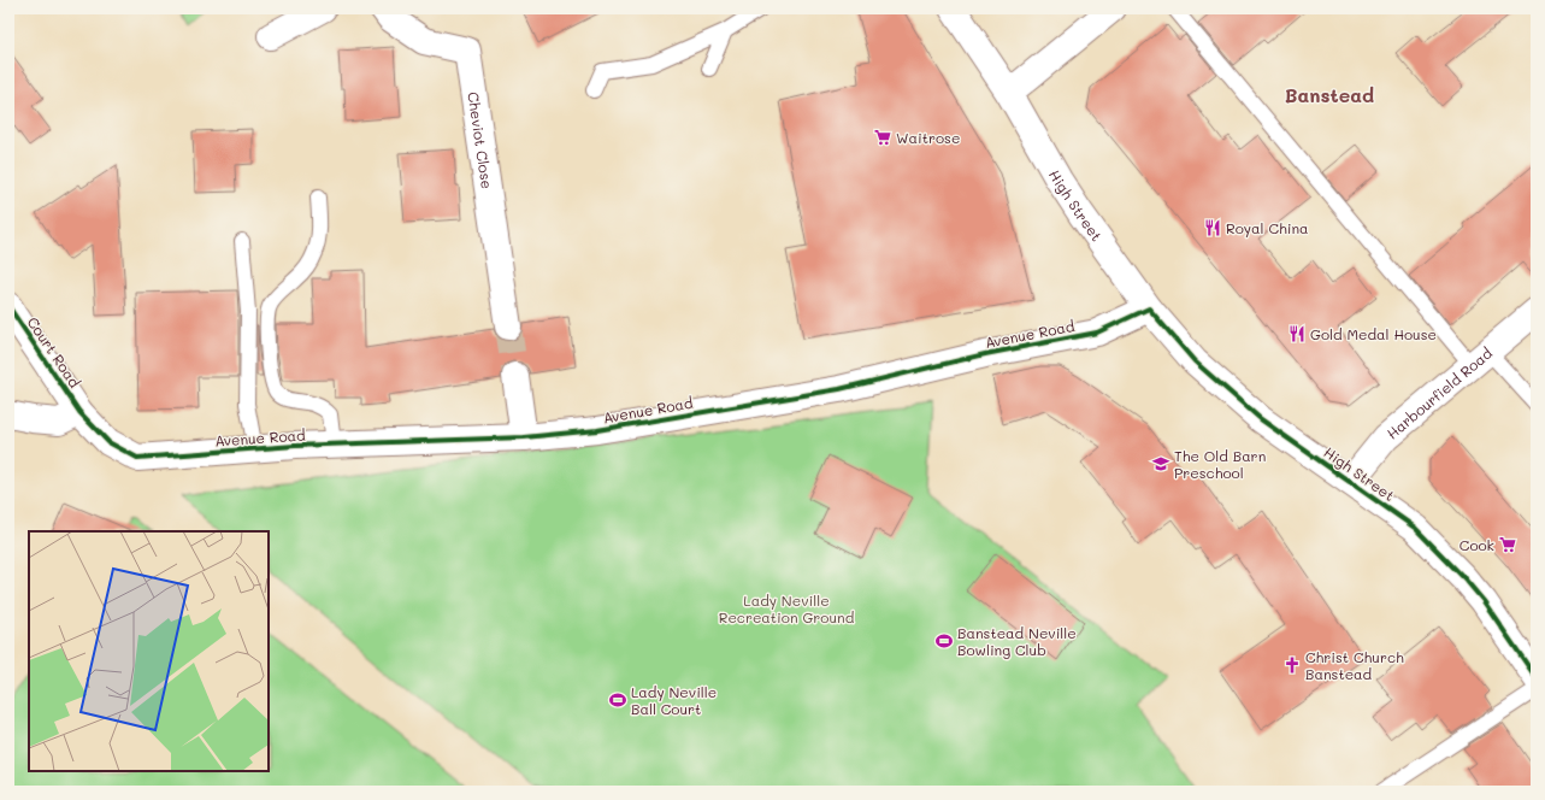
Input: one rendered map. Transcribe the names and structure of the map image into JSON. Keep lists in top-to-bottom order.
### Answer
{
  "streets": {
    "street": [
      "Cheviot Close",
      "High Street",
      "Avenue Road",
      "Court Road",
      "Harbourfield Road"
    ]
  },
  "crossings": [
    ["High Street", "Avenue Road"],
    ["High Street", "Harbourfield Road"],
    ["Avenue Road", "Court Road"]
  ],
  "districts": ["Banstead"],
  "parks": ["Lady Neville Recreation Ground"],
  "places": {
    "supermarket": ["Waitrose", "Cook"],
    "restaurant": ["Royal China", "Gold Medal House"],
    "school or university": ["The Old Barn Preschool"],
    "sports": ["Banstead Neville Bowling Club", "Lady Neville Ball Court"],
    "church": ["Christ Church Banstead"]
  }
}
